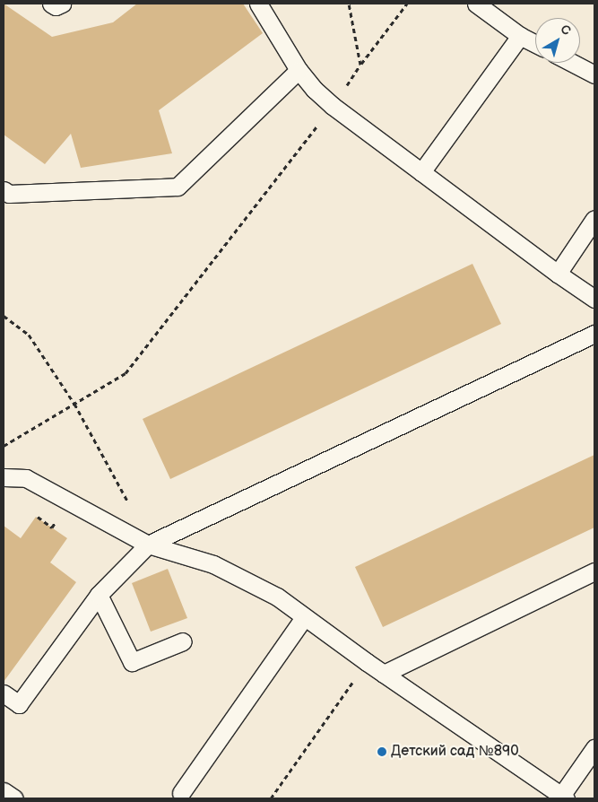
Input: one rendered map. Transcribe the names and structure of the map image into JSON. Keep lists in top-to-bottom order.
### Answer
{
  "places": ["Детский сад №890"],
  "north": "top right"
}
